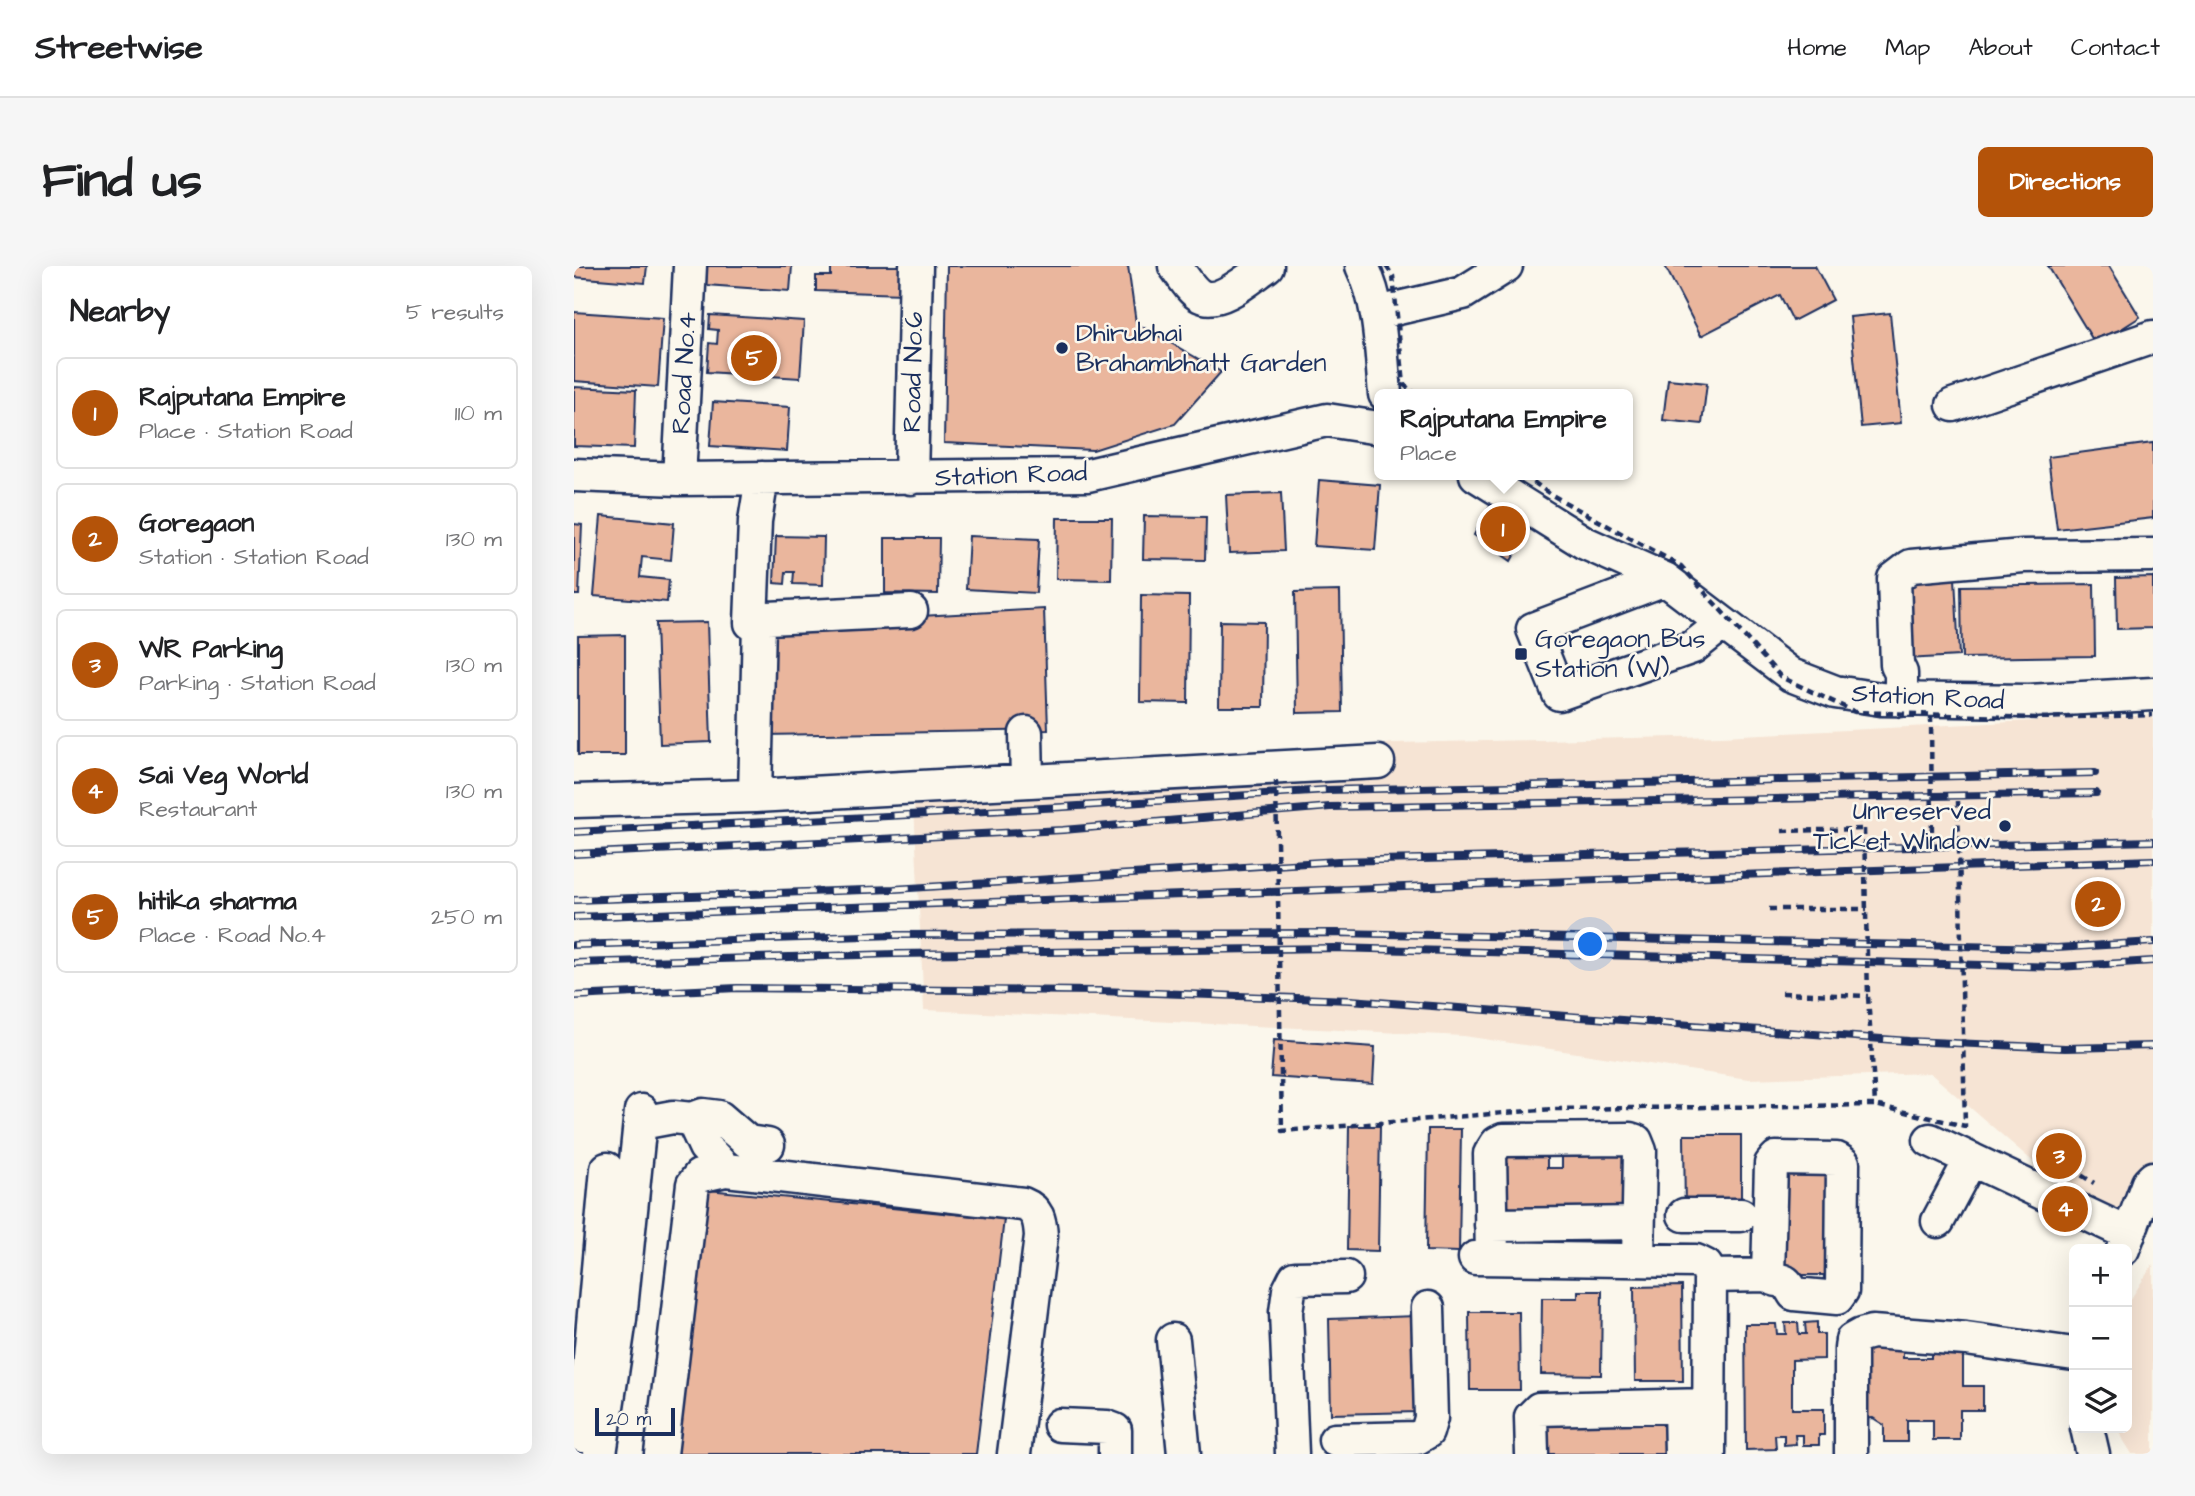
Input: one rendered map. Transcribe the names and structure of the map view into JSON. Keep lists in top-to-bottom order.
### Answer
{
  "streets": {
    "street": ["Road No.6", "Road No.4", "Station Road"]
  },
  "crossings": [
    ["Road No.6", "Station Road"],
    ["Road No.4", "Station Road"]
  ],
  "places": {
    "other": ["Dhirubhai Brahambhatt Garden", "Unreserved Ticket Window"],
    "transit": ["Goregaon Bus Station (W)"]
  },
  "scale_bar": "20 m",
  "page": {
    "header": "Streetwise",
    "nav": [
      "Home",
      "Map",
      "About",
      "Contact"
    ],
    "buttons": "Directions",
    "title": "Find us",
    "heading": ["Nearby", "5 results"],
    "pins": [
      "5",
      "1",
      "2",
      "3",
      "4"
    ],
    "list": [
      {
        "mark": "1",
        "name": "Rajputana Empire",
        "note": "Place · Station Road",
        "value": "110 m"
      },
      {
        "mark": "2",
        "name": "Goregaon",
        "note": "Station · Station Road",
        "value": "130 m"
      },
      {
        "mark": "3",
        "name": "WR Parking",
        "note": "Parking · Station Road",
        "value": "130 m"
      },
      {
        "mark": "4",
        "name": "Sai Veg World",
        "note": "Restaurant",
        "value": "130 m"
      },
      {
        "mark": "5",
        "name": "hitika sharma",
        "note": "Place · Road No.4",
        "value": "250 m"
      }
    ],
    "popup": ["Rajputana Empire", "Place"],
    "map_buttons": ["+", "−"],
    "scale": "20 m"
  }
}
